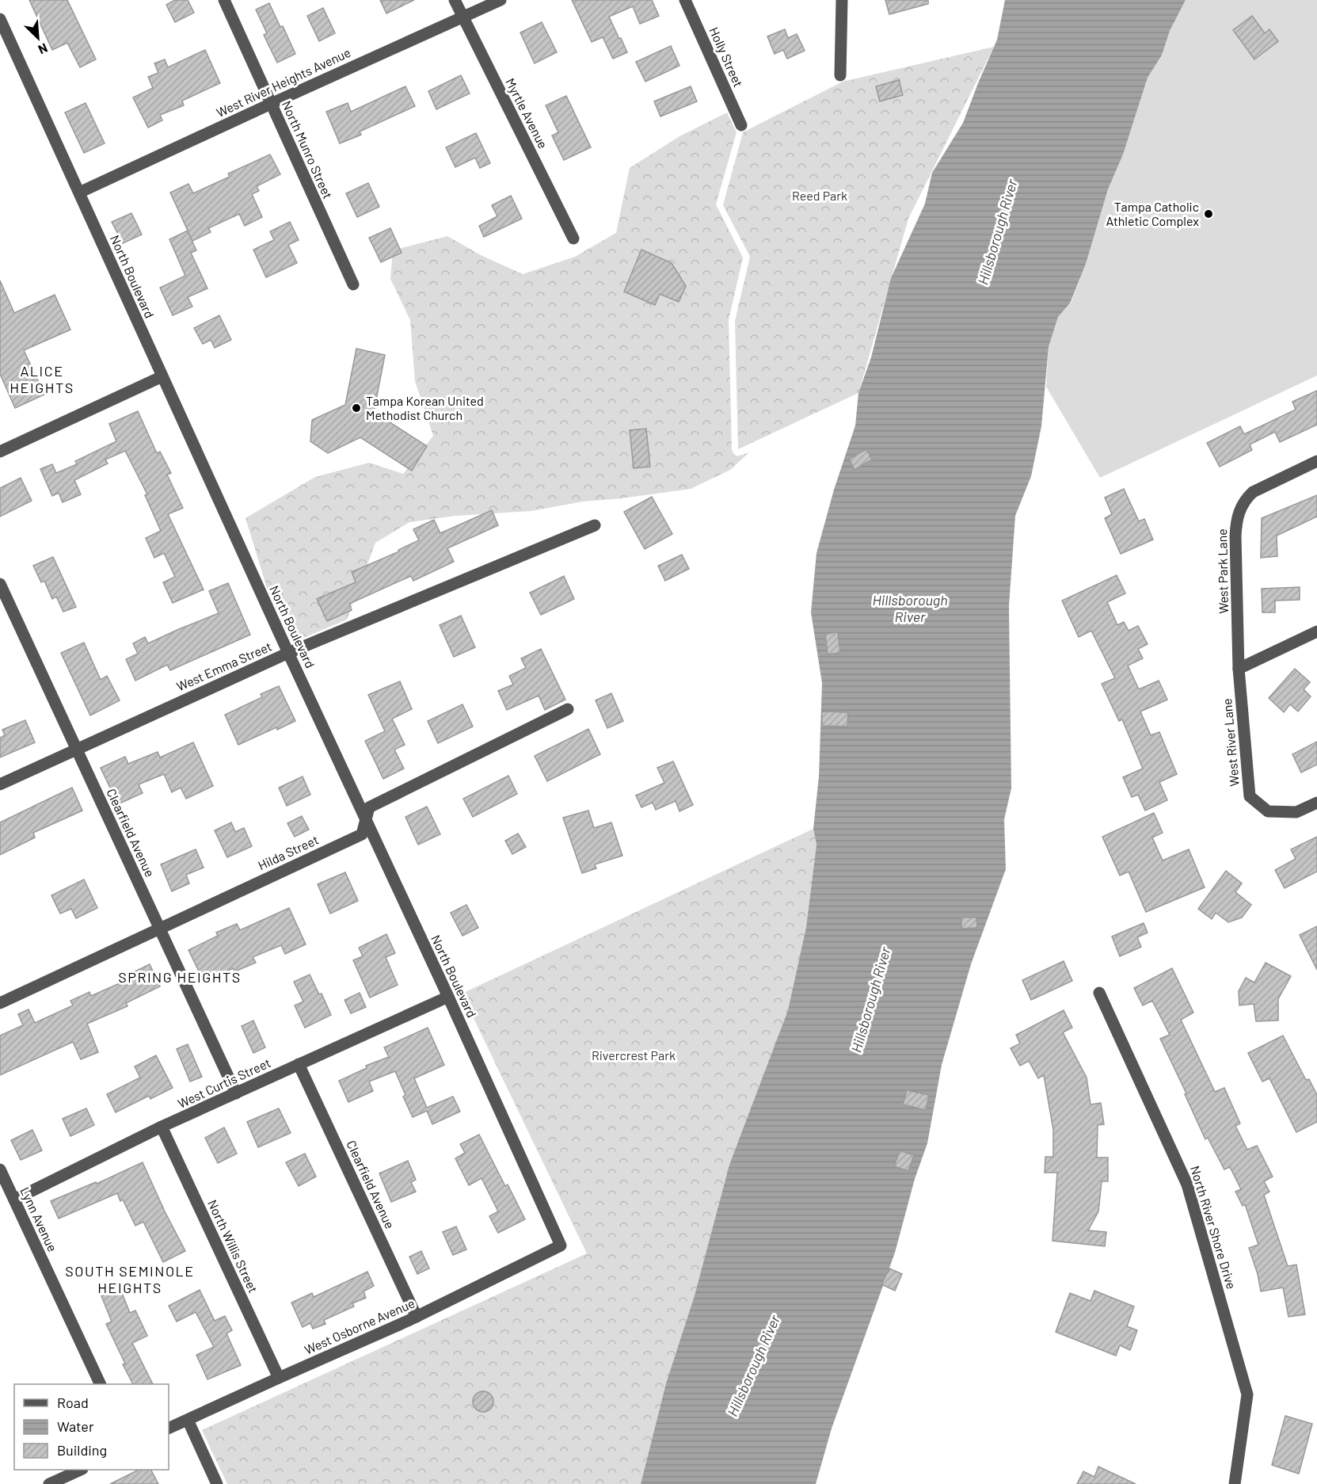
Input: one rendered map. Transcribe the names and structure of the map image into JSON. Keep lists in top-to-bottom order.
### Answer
{
  "streets": {
    "street": [
      "Holly Street",
      "West River Heights Avenue",
      "Myrtle Avenue",
      "North Munro Street",
      "North Boulevard",
      "West Park Lane",
      "West Emma Street",
      "West River Lane",
      "Clearfield Avenue",
      "Hilda Street",
      "West Curtis Street",
      "Lynn Avenue",
      "North River Shore Drive",
      "North Willis Street",
      "West Osborne Avenue"
    ]
  },
  "crossings": [
    ["West River Heights Avenue", "Myrtle Avenue"],
    ["West River Heights Avenue", "North Munro Street"],
    ["West River Heights Avenue", "North Boulevard"],
    ["North Boulevard", "West Emma Street"],
    ["North Boulevard", "Hilda Street"],
    ["North Boulevard", "West Curtis Street"],
    ["North Boulevard", "West Osborne Avenue"],
    ["West Park Lane", "West River Lane"],
    ["West Emma Street", "Clearfield Avenue"],
    ["Clearfield Avenue", "Hilda Street"],
    ["Clearfield Avenue", "West Curtis Street"],
    ["Clearfield Avenue", "West Osborne Avenue"],
    ["West Curtis Street", "Lynn Avenue"],
    ["West Curtis Street", "North Willis Street"],
    ["North Willis Street", "West Osborne Avenue"]
  ],
  "districts": ["ALICE HEIGHTS", "SPRING HEIGHTS", "SOUTH SEMINOLE HEIGHTS"],
  "water": ["Hillsborough River"],
  "parks": ["Reed Park", "Rivercrest Park"],
  "places": ["Tampa Catholic Athletic Complex", "Tampa Korean United Methodist Church"],
  "legend": ["Road", "Water", "Building"],
  "north": "bottom right"
}
